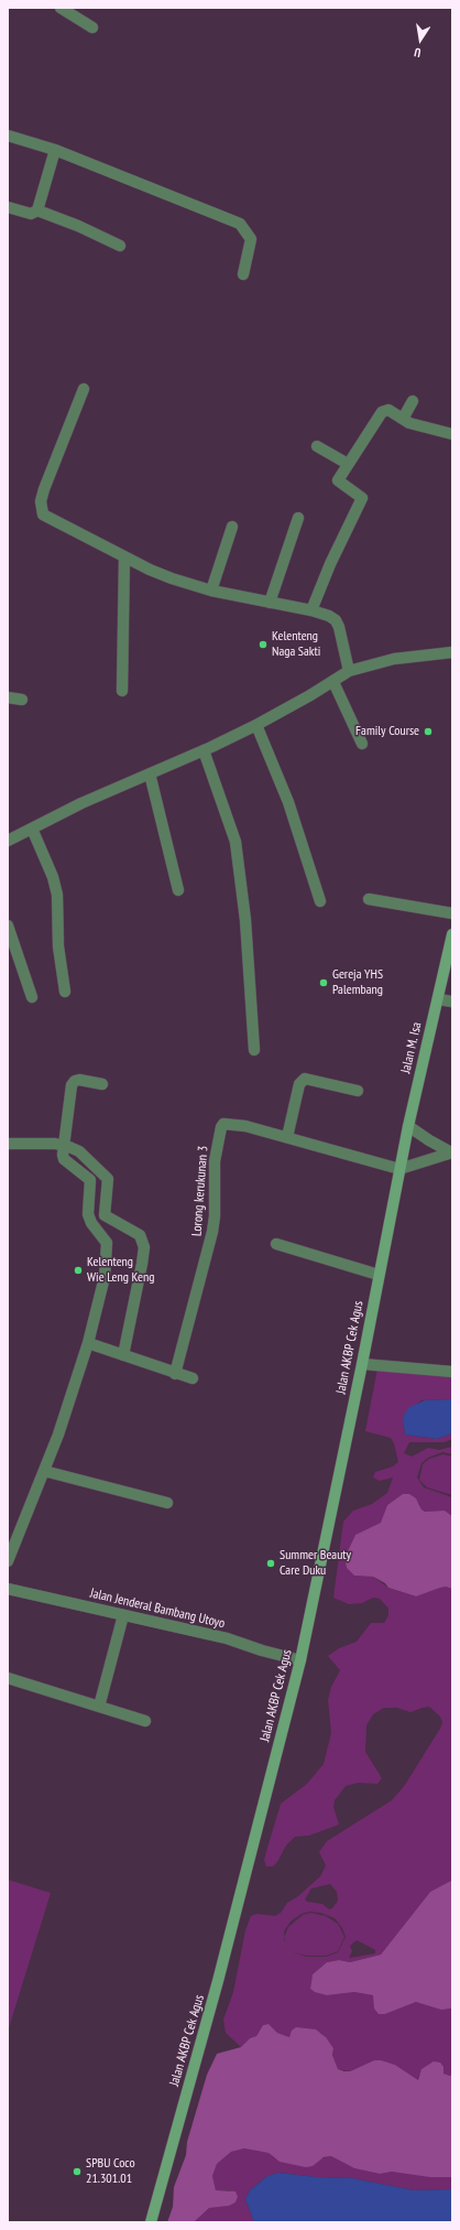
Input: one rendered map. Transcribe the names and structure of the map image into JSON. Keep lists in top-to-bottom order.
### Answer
{
  "streets": {
    "main road": ["Jalan M. Isa", "Jalan AKBP Cek Agus"],
    "street": ["Lorong kerukunan 3", "Jalan Jenderal Bambang Utoyo"]
  },
  "crossings": [
    ["Jalan M. Isa", "Lorong kerukunan 3"],
    ["Jalan M. Isa", "Jalan AKBP Cek Agus"],
    ["Lorong kerukunan 3", "Jalan AKBP Cek Agus"],
    ["Jalan AKBP Cek Agus", "Jalan Jenderal Bambang Utoyo"]
  ],
  "places": [
    "Kelenteng Naga Sakti",
    "Family Course",
    "Gereja YHS Palembang",
    "Kelenteng Wie Leng Keng",
    "Summer Beauty Care Duku",
    "SPBU Coco 21.301.01"
  ],
  "north": "bottom"
}
